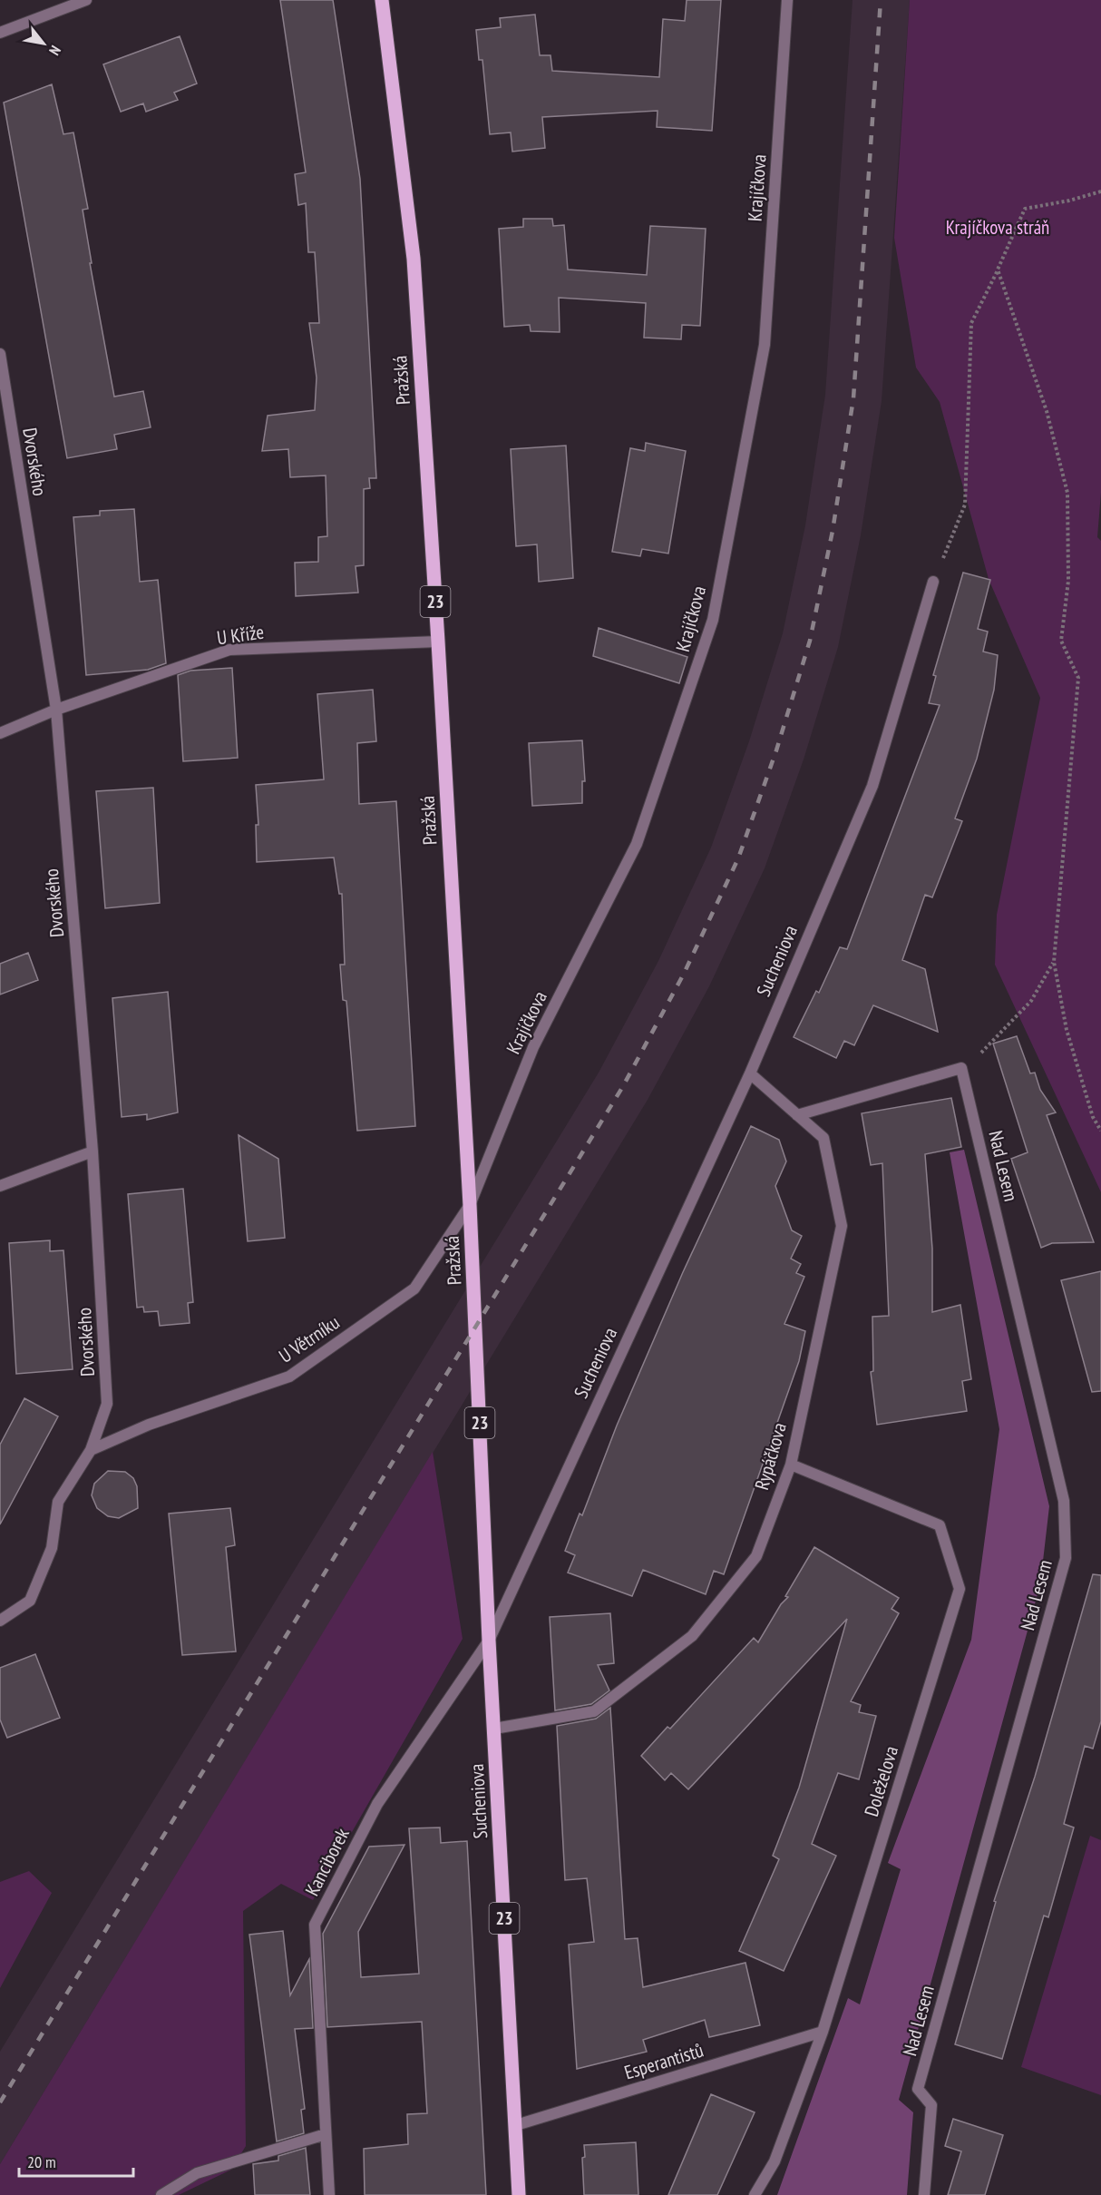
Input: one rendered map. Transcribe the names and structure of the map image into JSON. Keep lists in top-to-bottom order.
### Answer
{
  "streets": {
    "main road": ["Pražská", "23", "Sucheniova"],
    "street": [
      "Krajíčkova",
      "Dvorského",
      "U Kříže",
      "Nad Lesem",
      "U Větrníku",
      "Rypáčkova",
      "Doleželova",
      "Kanciborek",
      "Esperantistů"
    ]
  },
  "crossings": [
    ["Krajíčkova", "Pražská"],
    ["Krajíčkova", "U Větrníku"],
    ["Pražská", "U Kříže"],
    ["Pražská", "Sucheniova"],
    ["Pražská", "U Větrníku"],
    ["Pražská", "Kanciborek"],
    ["Dvorského", "U Kříže"],
    ["Dvorského", "U Větrníku"],
    ["Sucheniova", "Rypáčkova"],
    ["Sucheniova", "Kanciborek"],
    ["Sucheniova", "Esperantistů"],
    ["Rypáčkova", "Doleželova"],
    ["Doleželova", "Esperantistů"]
  ],
  "parks": ["Krajíčkova stráň"],
  "scale_bar": "20 m",
  "north": "bottom right"
}
